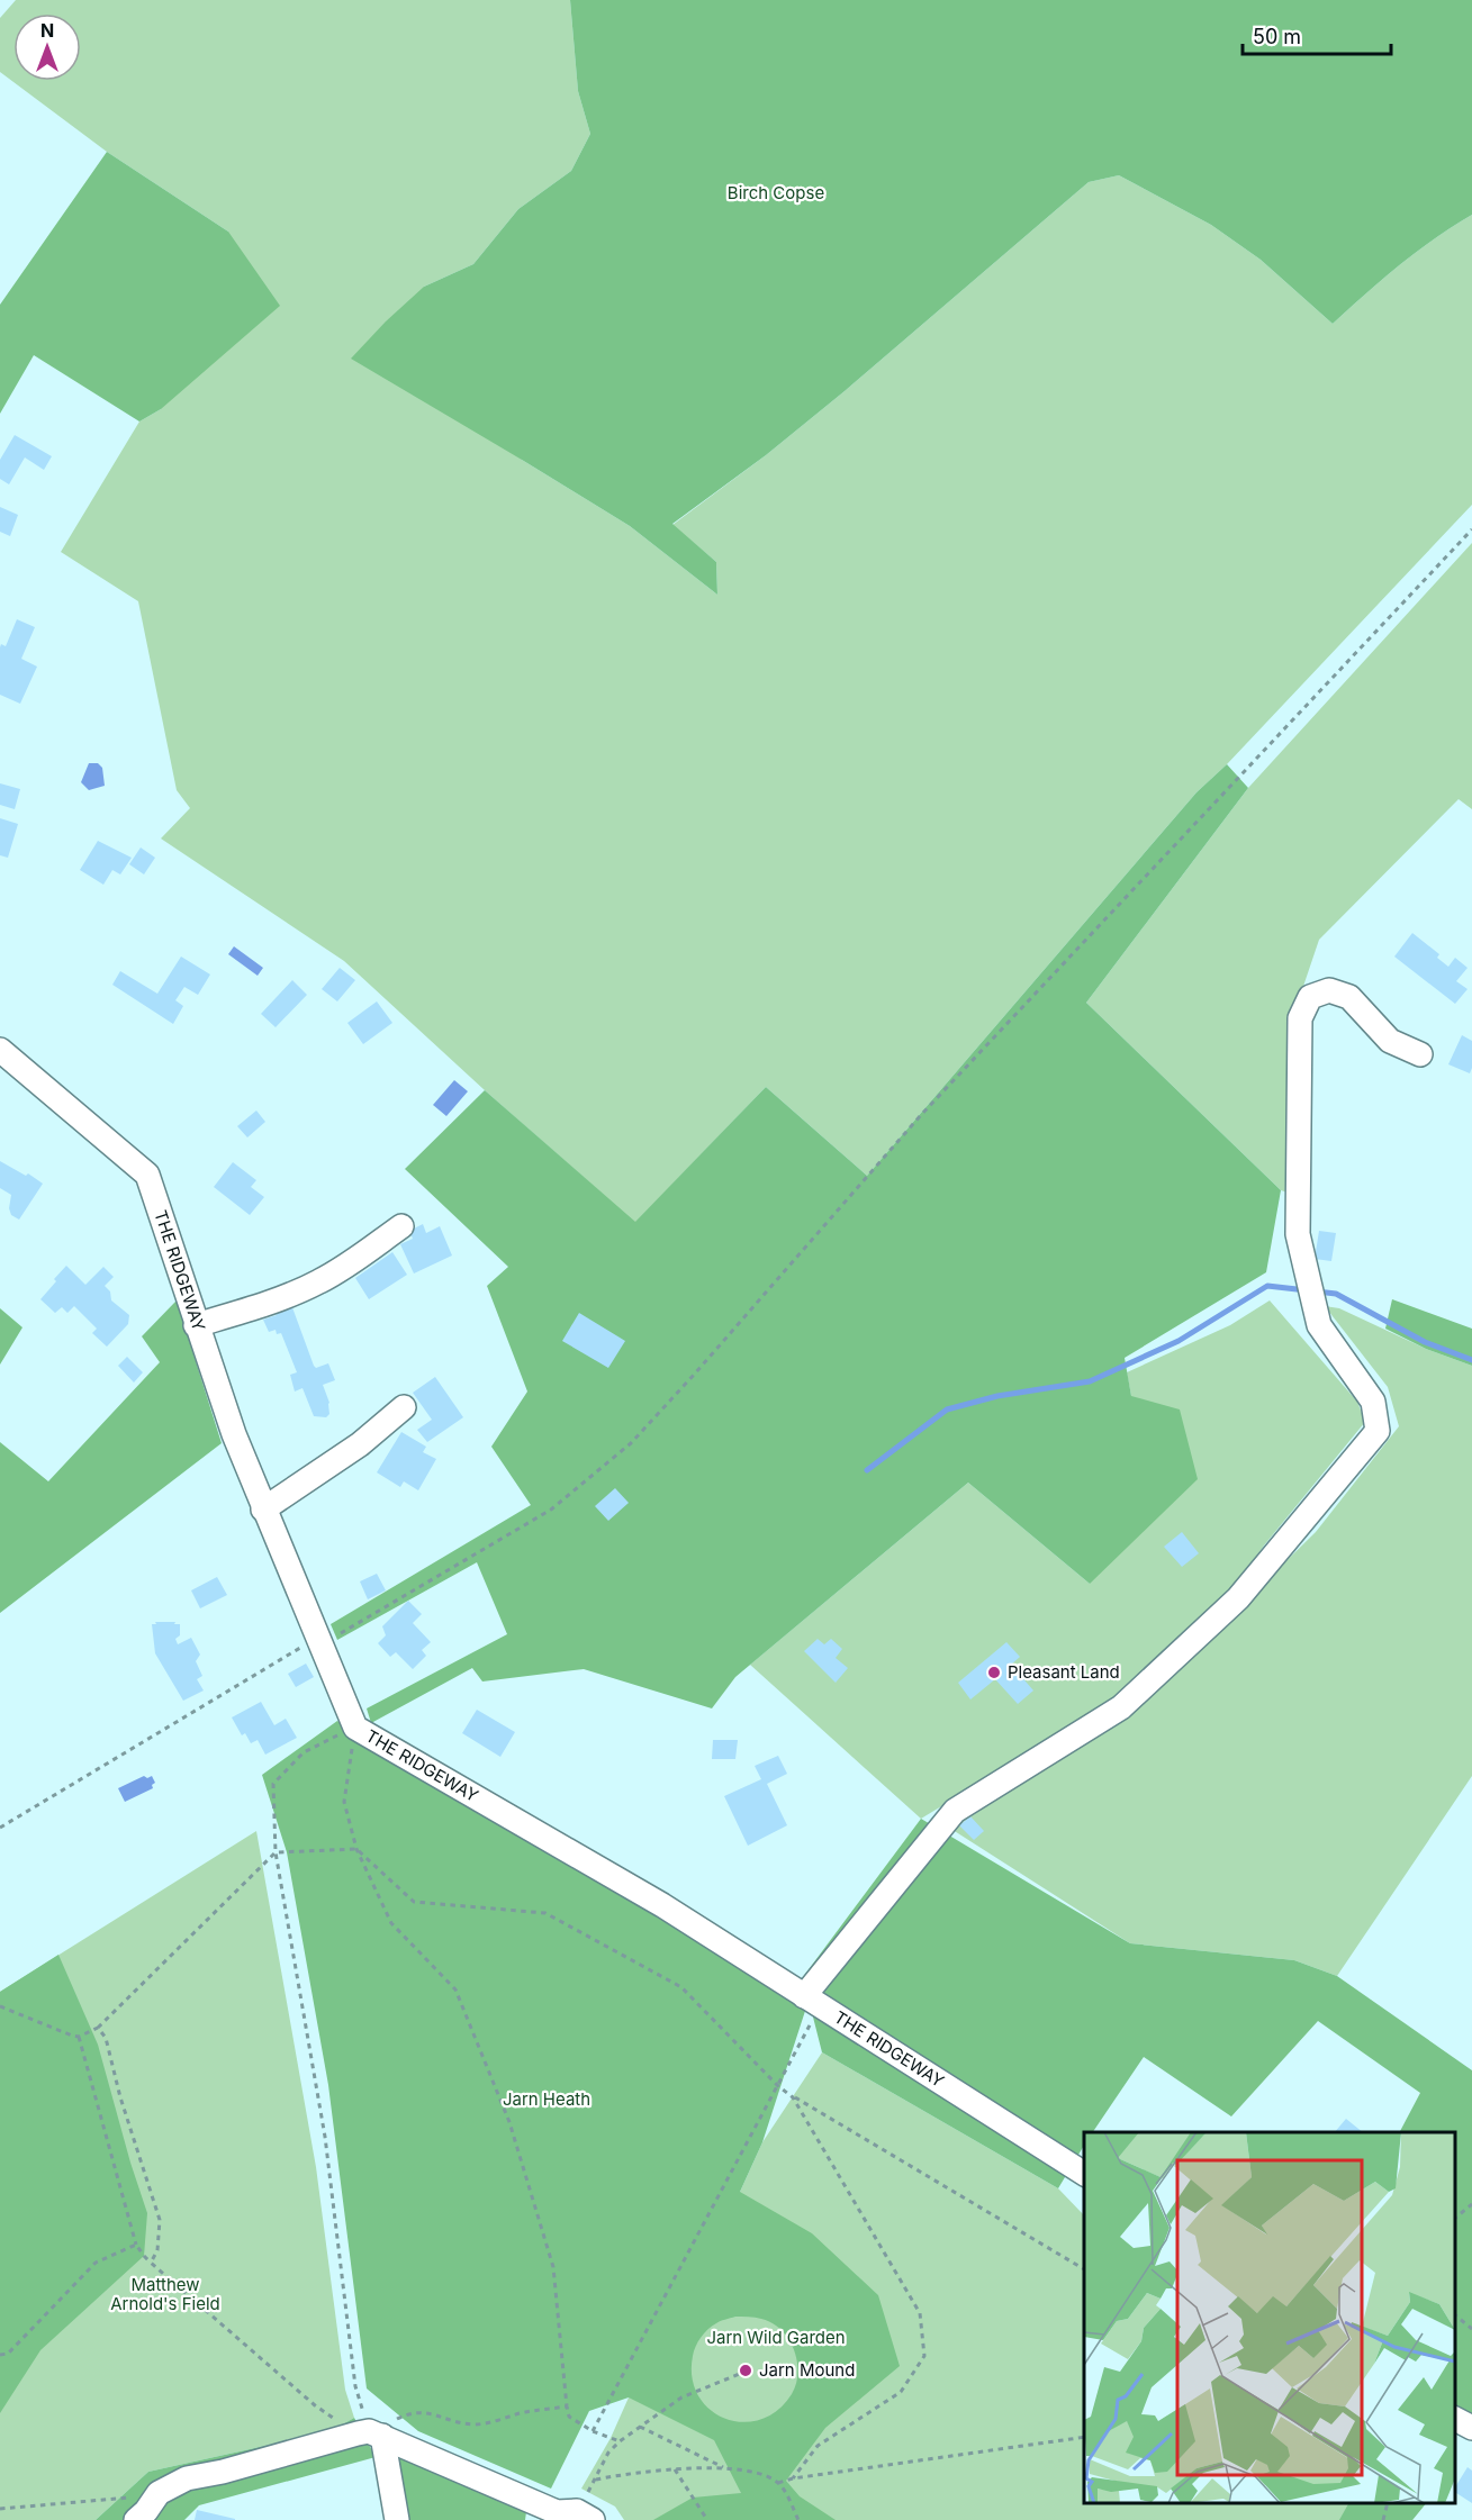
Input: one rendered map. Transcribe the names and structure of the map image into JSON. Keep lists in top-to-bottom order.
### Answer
{
  "streets": {
    "street": ["THE RIDGEWAY"]
  },
  "parks": [
    "Birch Copse",
    "Jarn Heath",
    "Matthew Arnold's Field",
    "Jarn Wild Garden"
  ],
  "places": ["Pleasant Land", "Jarn Mound"],
  "scale_bar": "50 m",
  "north": "top"
}
